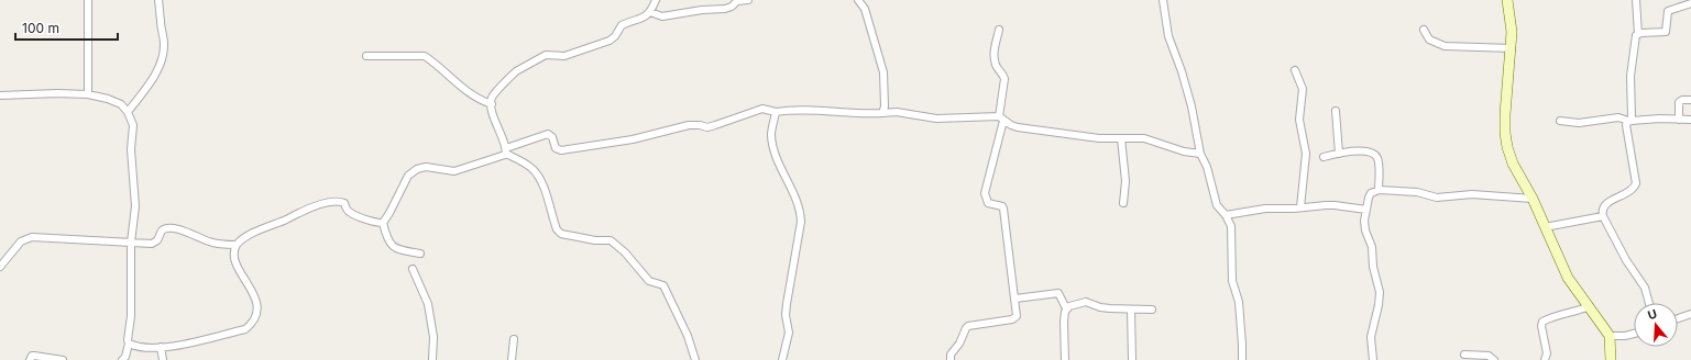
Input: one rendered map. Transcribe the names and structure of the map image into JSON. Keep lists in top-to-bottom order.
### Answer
{
  "scale_bar": "100 m",
  "north": "top"
}
